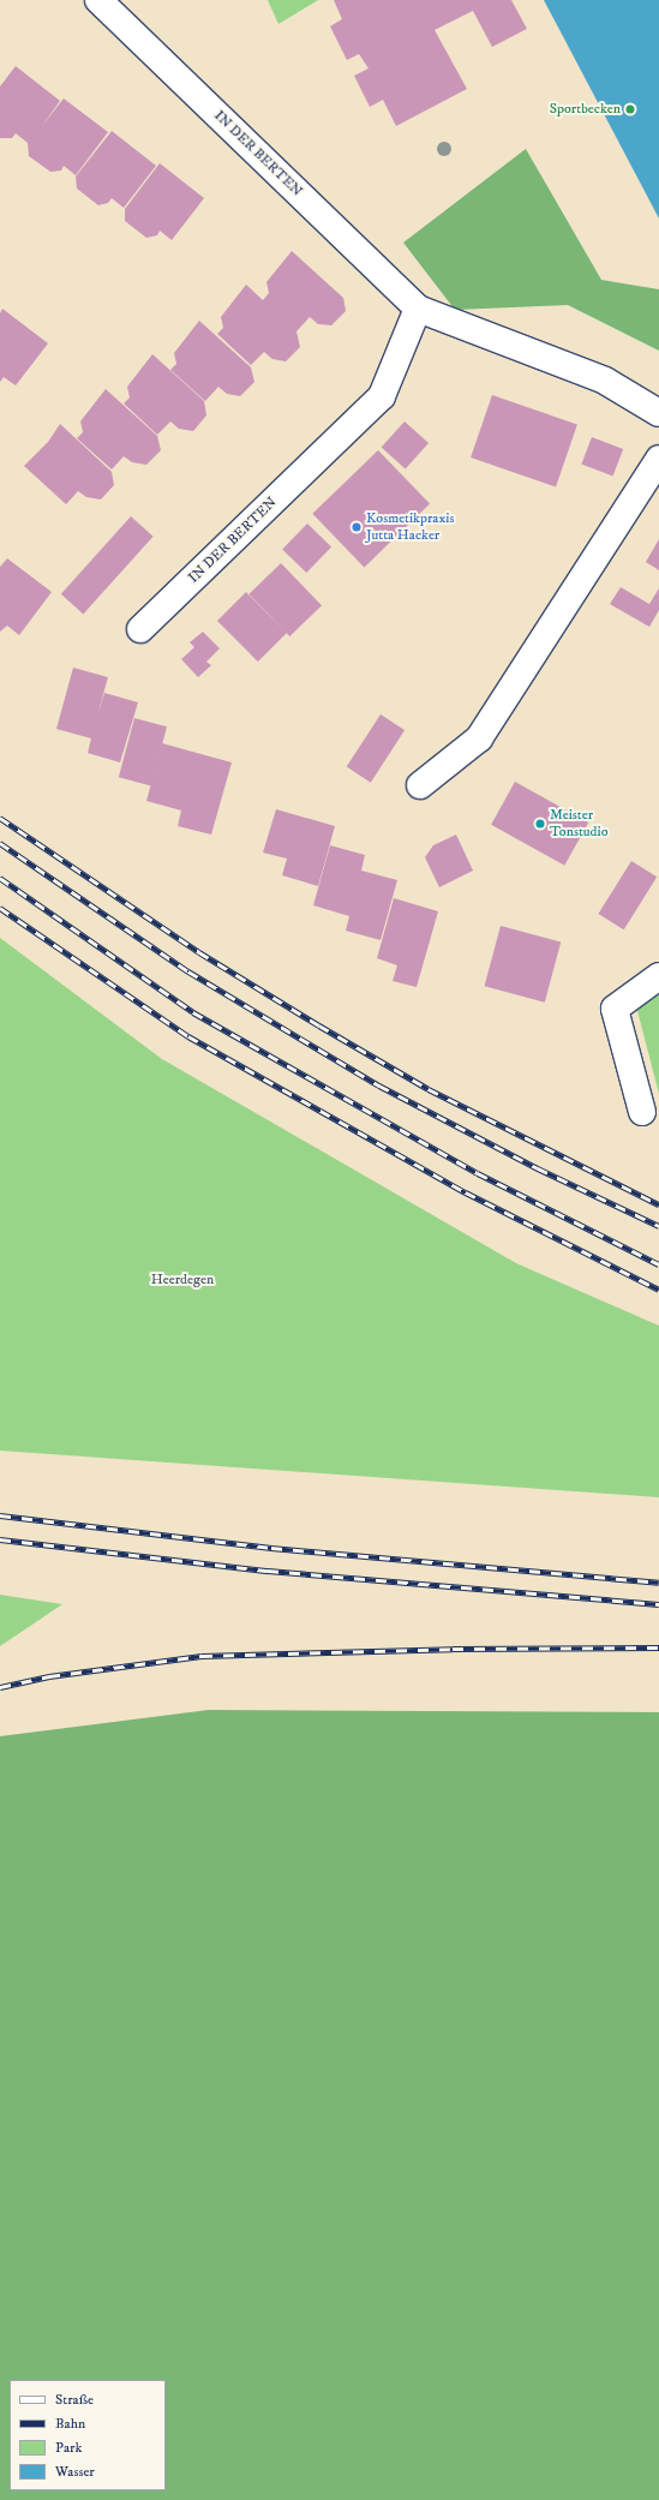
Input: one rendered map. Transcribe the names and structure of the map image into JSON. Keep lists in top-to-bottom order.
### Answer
{
  "streets": {
    "street": ["IN DER BERTEN"]
  },
  "parks": ["Heerdegen"],
  "places": ["Sportbecken", "Kosmetikpraxis Jutta Hacker", "Meister Tonstudio"],
  "legend": [
    "Straße",
    "Bahn",
    "Park",
    "Wasser"
  ]
}
